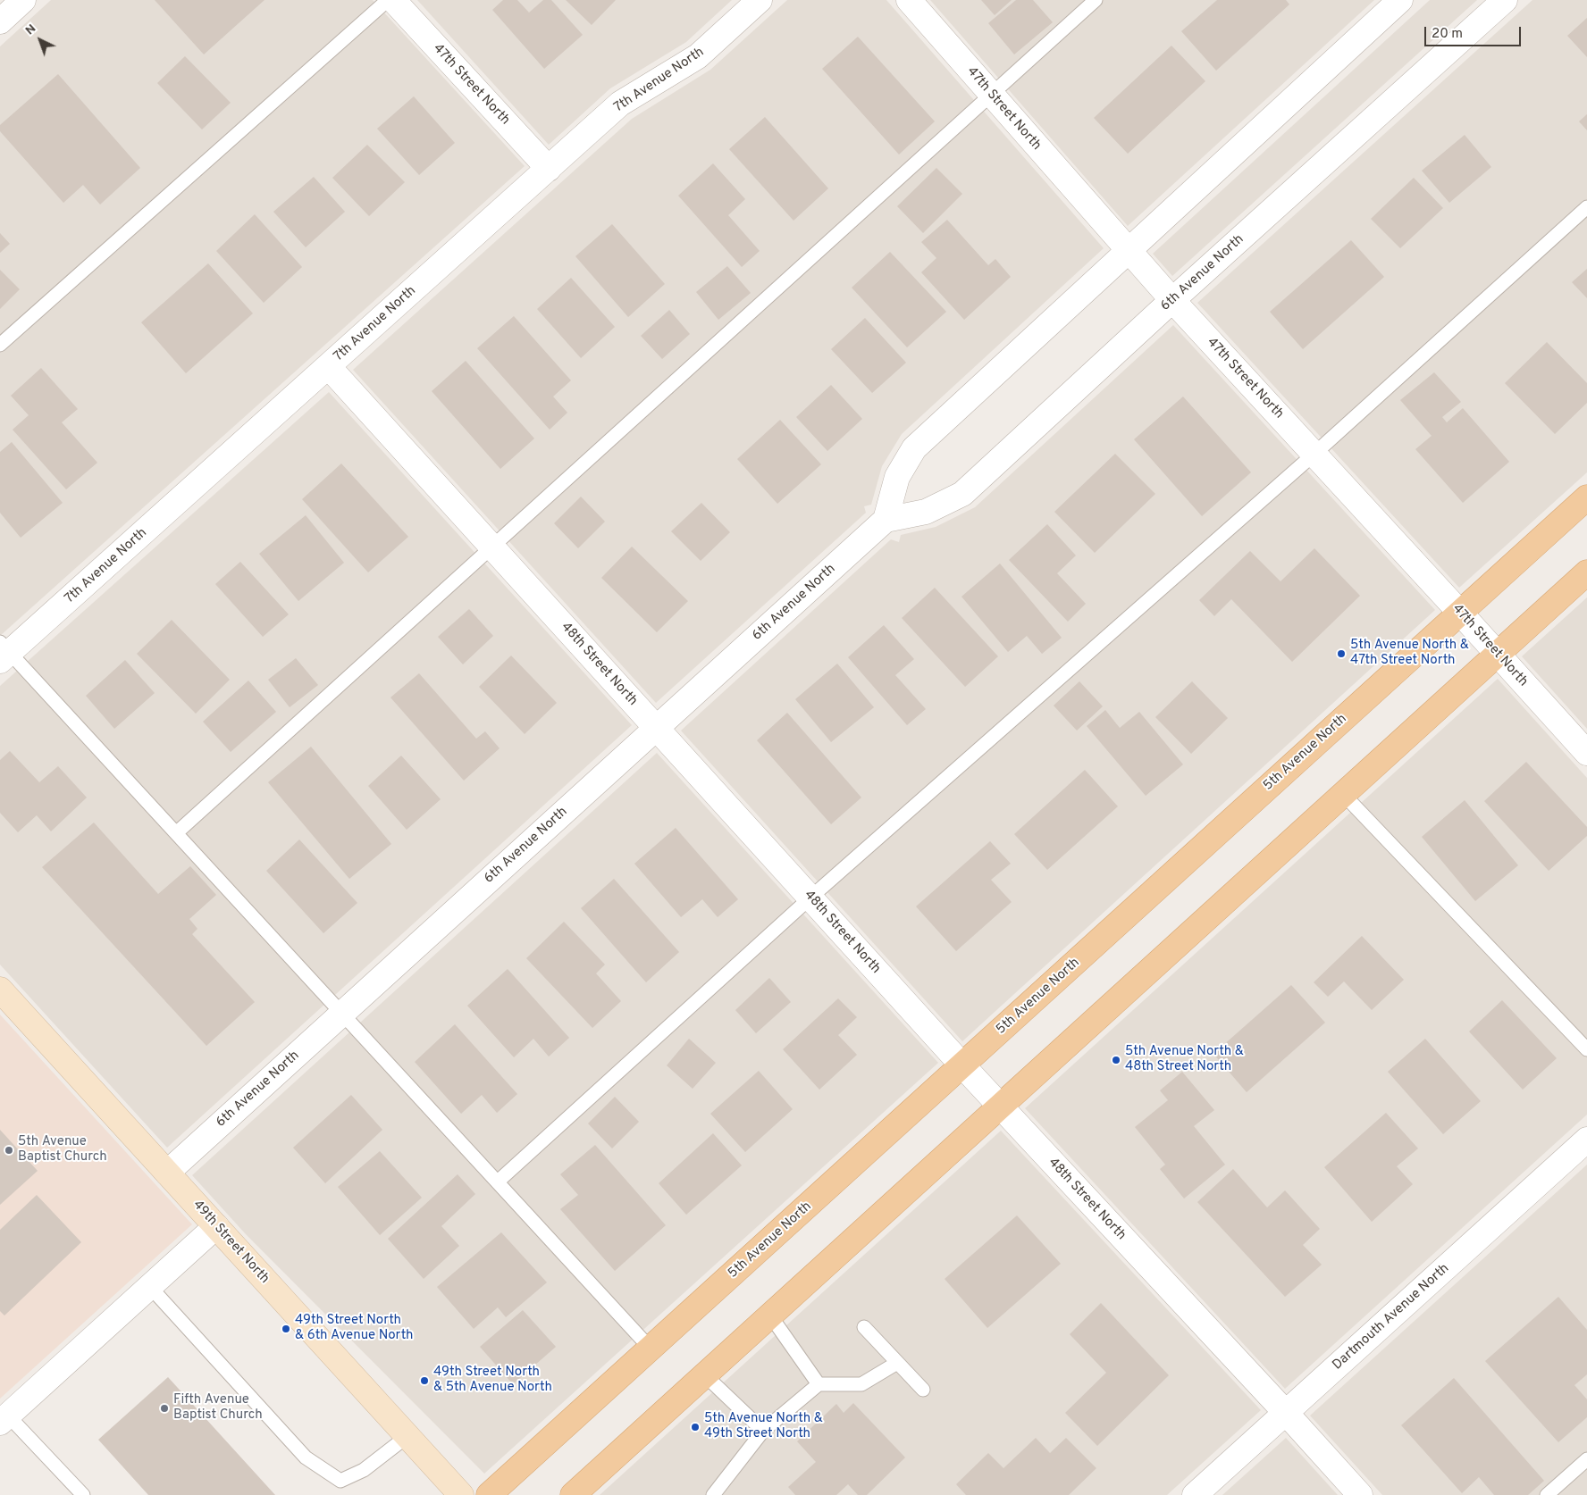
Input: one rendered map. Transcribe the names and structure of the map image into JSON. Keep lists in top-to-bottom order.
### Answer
{
  "streets": {
    "main road": ["5th Avenue North", "49th Street North"],
    "street": [
      "7th Avenue North",
      "47th Street North",
      "6th Avenue North",
      "48th Street North",
      "Dartmouth Avenue North"
    ]
  },
  "crossings": [
    ["7th Avenue North", "47th Street North"],
    ["7th Avenue North", "48th Street North"],
    ["47th Street North", "6th Avenue North"],
    ["47th Street North", "5th Avenue North"],
    ["6th Avenue North", "48th Street North"],
    ["6th Avenue North", "49th Street North"],
    ["48th Street North", "5th Avenue North"],
    ["48th Street North", "Dartmouth Avenue North"]
  ],
  "places": [
    "5th Avenue North & 47th Street North",
    "5th Avenue North & 48th Street North",
    "5th Avenue Baptist Church",
    "49th Street North & 6th Avenue North",
    "49th Street North & 5th Avenue North",
    "Fifth Avenue Baptist Church",
    "5th Avenue North & 49th Street North"
  ],
  "scale_bar": "20 m",
  "north": "top left"
}
